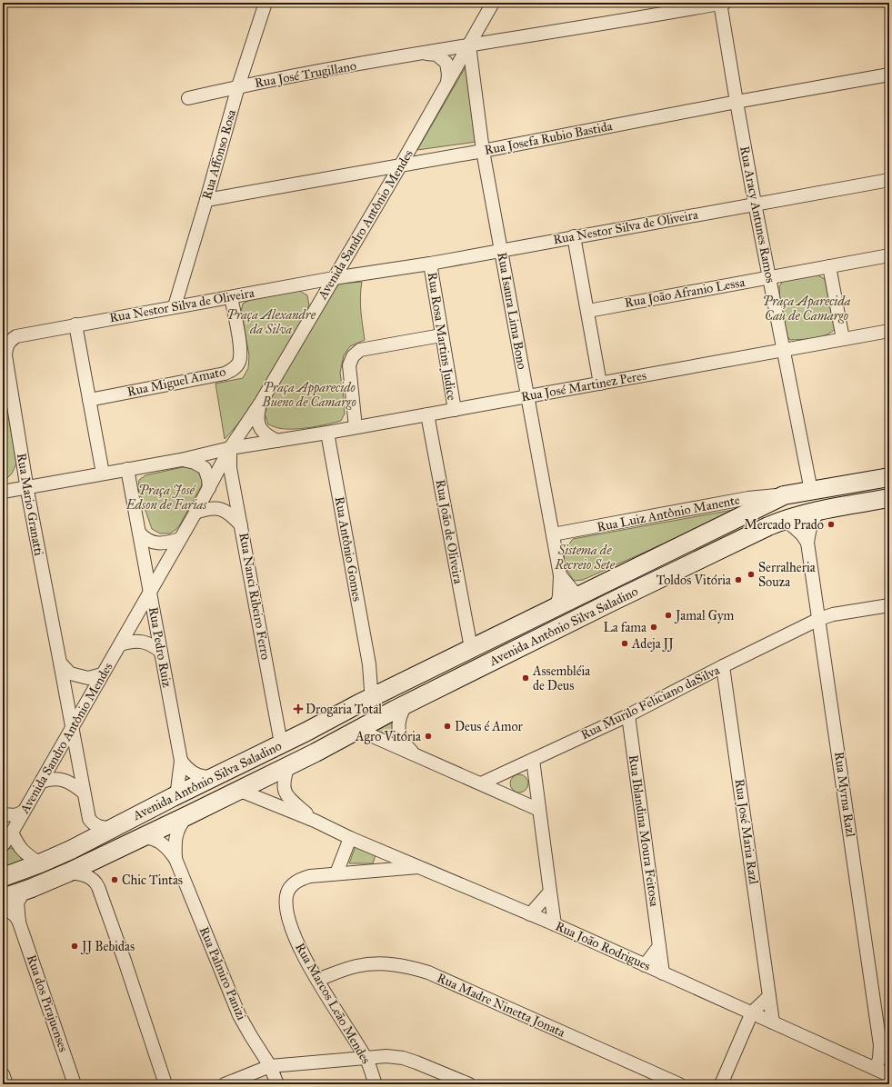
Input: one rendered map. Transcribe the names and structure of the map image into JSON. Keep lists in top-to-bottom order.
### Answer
{
  "streets": {
    "main road": ["Avenida Antônio Silva Saladino"],
    "street": [
      "Rua José Trugillano",
      "Rua Josefa Rubio Bastida",
      "Rua Affonso Rosa",
      "Rua Aracy Antunes Ramos",
      "Avenida Sandro Antônio Mendes",
      "Rua Nestor Silva de Oliveira",
      "Rua João Afranio Lessa",
      "Rua Isaura Lima Bono",
      "Rua Rosa Martins Judice",
      "Rua Miguel Amato",
      "Rua José Martinez Peres",
      "Rua Mario Granatti",
      "Rua Luiz Antônio Manente",
      "Rua João de Oliveira",
      "Rua Antônio Gomes",
      "Rua Nanci Ribeiro Ferro",
      "Rua Pedro Ruiz",
      "Rua Murilo Feliciano daSilva",
      "Rua Myrna Razl",
      "Rua Iblandina Moura Feitosa",
      "Rua José Maria Razl",
      "Rua João Rodrigues",
      "Rua Palmiro Panizi",
      "Rua dos Pirajuenses",
      "Rua Marcos Leão Mendes",
      "Rua Madre Ninetta Jonata"
    ]
  },
  "crossings": [
    ["Rua José Trugillano", "Rua Affonso Rosa"],
    ["Rua José Trugillano", "Rua Aracy Antunes Ramos"],
    ["Rua José Trugillano", "Avenida Sandro Antônio Mendes"],
    ["Rua José Trugillano", "Rua Isaura Lima Bono"],
    ["Rua Josefa Rubio Bastida", "Rua Affonso Rosa"],
    ["Rua Josefa Rubio Bastida", "Rua Aracy Antunes Ramos"],
    ["Rua Josefa Rubio Bastida", "Avenida Sandro Antônio Mendes"],
    ["Rua Josefa Rubio Bastida", "Rua Isaura Lima Bono"],
    ["Rua Affonso Rosa", "Rua Nestor Silva de Oliveira"],
    ["Rua Aracy Antunes Ramos", "Rua Nestor Silva de Oliveira"],
    ["Rua Aracy Antunes Ramos", "Rua João Afranio Lessa"],
    ["Rua Aracy Antunes Ramos", "Rua José Martinez Peres"],
    ["Rua Aracy Antunes Ramos", "Avenida Antônio Silva Saladino"],
    ["Avenida Sandro Antônio Mendes", "Rua Nestor Silva de Oliveira"],
    ["Avenida Sandro Antônio Mendes", "Rua Isaura Lima Bono"],
    ["Avenida Sandro Antônio Mendes", "Rua José Martinez Peres"],
    ["Avenida Sandro Antônio Mendes", "Rua Mario Granatti"],
    ["Avenida Sandro Antônio Mendes", "Rua Nanci Ribeiro Ferro"],
    ["Avenida Sandro Antônio Mendes", "Rua Pedro Ruiz"],
    ["Rua Nestor Silva de Oliveira", "Rua Isaura Lima Bono"],
    ["Rua Nestor Silva de Oliveira", "Rua Rosa Martins Judice"],
    ["Rua Nestor Silva de Oliveira", "Rua Miguel Amato"],
    ["Rua Nestor Silva de Oliveira", "Rua Mario Granatti"],
    ["Rua Isaura Lima Bono", "Rua José Martinez Peres"],
    ["Rua Isaura Lima Bono", "Rua Luiz Antônio Manente"],
    ["Rua Isaura Lima Bono", "Avenida Antônio Silva Saladino"],
    ["Rua Rosa Martins Judice", "Rua José Martinez Peres"],
    ["Rua José Martinez Peres", "Rua Mario Granatti"],
    ["Rua José Martinez Peres", "Rua João de Oliveira"],
    ["Rua José Martinez Peres", "Rua Antônio Gomes"],
    ["Rua José Martinez Peres", "Rua Nanci Ribeiro Ferro"],
    ["Rua José Martinez Peres", "Rua Pedro Ruiz"],
    ["Rua Mario Granatti", "Avenida Antônio Silva Saladino"],
    ["Rua Luiz Antônio Manente", "Avenida Antônio Silva Saladino"],
    ["Rua João de Oliveira", "Avenida Antônio Silva Saladino"],
    ["Rua Antônio Gomes", "Avenida Antônio Silva Saladino"],
    ["Rua Nanci Ribeiro Ferro", "Avenida Antônio Silva Saladino"],
    ["Avenida Antônio Silva Saladino", "Rua Pedro Ruiz"],
    ["Avenida Antônio Silva Saladino", "Rua Myrna Razl"],
    ["Avenida Antônio Silva Saladino", "Rua João Rodrigues"],
    ["Avenida Antônio Silva Saladino", "Rua Palmiro Panizi"],
    ["Avenida Antônio Silva Saladino", "Rua dos Pirajuenses"],
    ["Rua Murilo Feliciano daSilva", "Rua Myrna Razl"],
    ["Rua Murilo Feliciano daSilva", "Rua Iblandina Moura Feitosa"],
    ["Rua Murilo Feliciano daSilva", "Rua José Maria Razl"],
    ["Rua Myrna Razl", "Rua João Rodrigues"],
    ["Rua Iblandina Moura Feitosa", "Rua João Rodrigues"],
    ["Rua José Maria Razl", "Rua João Rodrigues"],
    ["Rua João Rodrigues", "Rua Marcos Leão Mendes"],
    ["Rua Marcos Leão Mendes", "Rua Madre Ninetta Jonata"]
  ],
  "parks": [
    "Praça Aparecida Cau de Camargo",
    "Praça Alexandre da Silva",
    "Praça Apparecido Bueno de Camargo",
    "Praça José Edson de Farias",
    "Sistema de Recreio Sete"
  ],
  "places": {
    "other": [
      "Mercado Prado",
      "Serralheria Souza",
      "Toldos Vitória",
      "Jamal Gym",
      "La fama",
      "Adeja JJ",
      "Assembléia de Deus",
      "Deus é Amor",
      "Agro Vitória",
      "Chic Tintas",
      "JJ Bebidas"
    ],
    "health": ["Drogaria Total"]
  }
}
